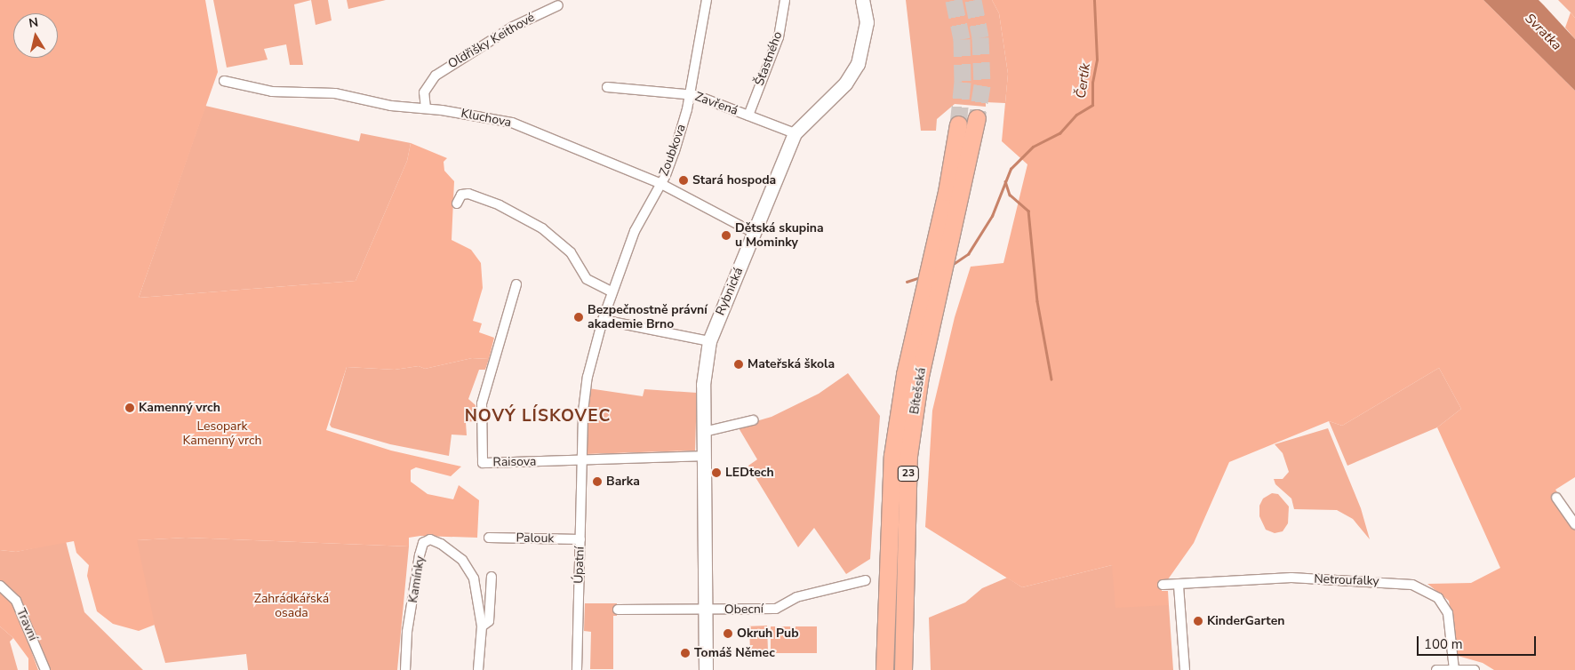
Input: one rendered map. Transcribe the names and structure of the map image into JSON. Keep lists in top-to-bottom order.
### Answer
{
  "streets": {
    "highway": ["Bítešská", "23"],
    "street": [
      "Oldřišky Keithové",
      "Šťastného",
      "Zavřená",
      "Kluchova",
      "Zoubkova",
      "Rybnická",
      "Raisova",
      "Palouk",
      "Úpatní",
      "Kamínky",
      "Netroufalky",
      "Obecní",
      "Travní"
    ]
  },
  "crossings": [
    ["Oldřišky Keithové", "Kluchova"],
    ["Šťastného", "Zavřená"],
    ["Zavřená", "Zoubkova"],
    ["Zavřená", "Rybnická"],
    ["Kluchova", "Zoubkova"],
    ["Kluchova", "Rybnická"],
    ["Zoubkova", "Raisova"],
    ["Zoubkova", "Úpatní"],
    ["Rybnická", "Raisova"],
    ["Rybnická", "Obecní"],
    ["Raisova", "Úpatní"],
    ["Palouk", "Úpatní"]
  ],
  "districts": ["NOVÝ LÍSKOVEC"],
  "water": ["Svratka", "Čertík"],
  "parks": ["Lesopark Kamenný vrch", "Zahrádkářská osada"],
  "places": [
    "Stará hospoda",
    "Dětská skupina u Mominky",
    "Bezpečnostně právní akademie Brno",
    "Mateřská škola",
    "Kamenný vrch",
    "LEDtech",
    "Barka",
    "KinderGarten",
    "Okruh Pub",
    "Tomáš Němec"
  ],
  "scale_bar": "100 m",
  "north": "top"
}
